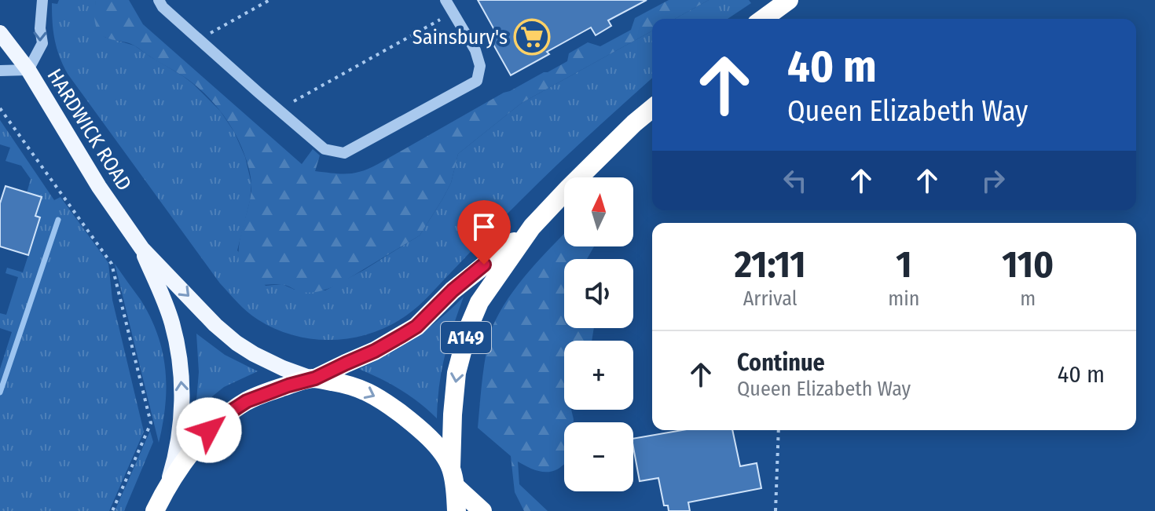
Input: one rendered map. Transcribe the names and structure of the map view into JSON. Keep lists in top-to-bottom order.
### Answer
{
  "streets": {
    "highway": ["A149"],
    "main road": ["HARDWICK ROAD"]
  },
  "crossings": [
    ["HARDWICK ROAD", "A149"]
  ],
  "places": {
    "supermarket": ["Sainsbury's"]
  },
  "north": "top",
  "page": {
    "turn": ["40 m", "Queen Elizabeth Way"],
    "map_buttons": ["+", "−"],
    "eta": [
      "21:11",
      "Arrival",
      "1",
      "min",
      "110",
      "m"
    ],
    "list": [
      {
        "name": "Continue",
        "note": "Queen Elizabeth Way",
        "value": "40 m"
      }
    ]
  }
}
